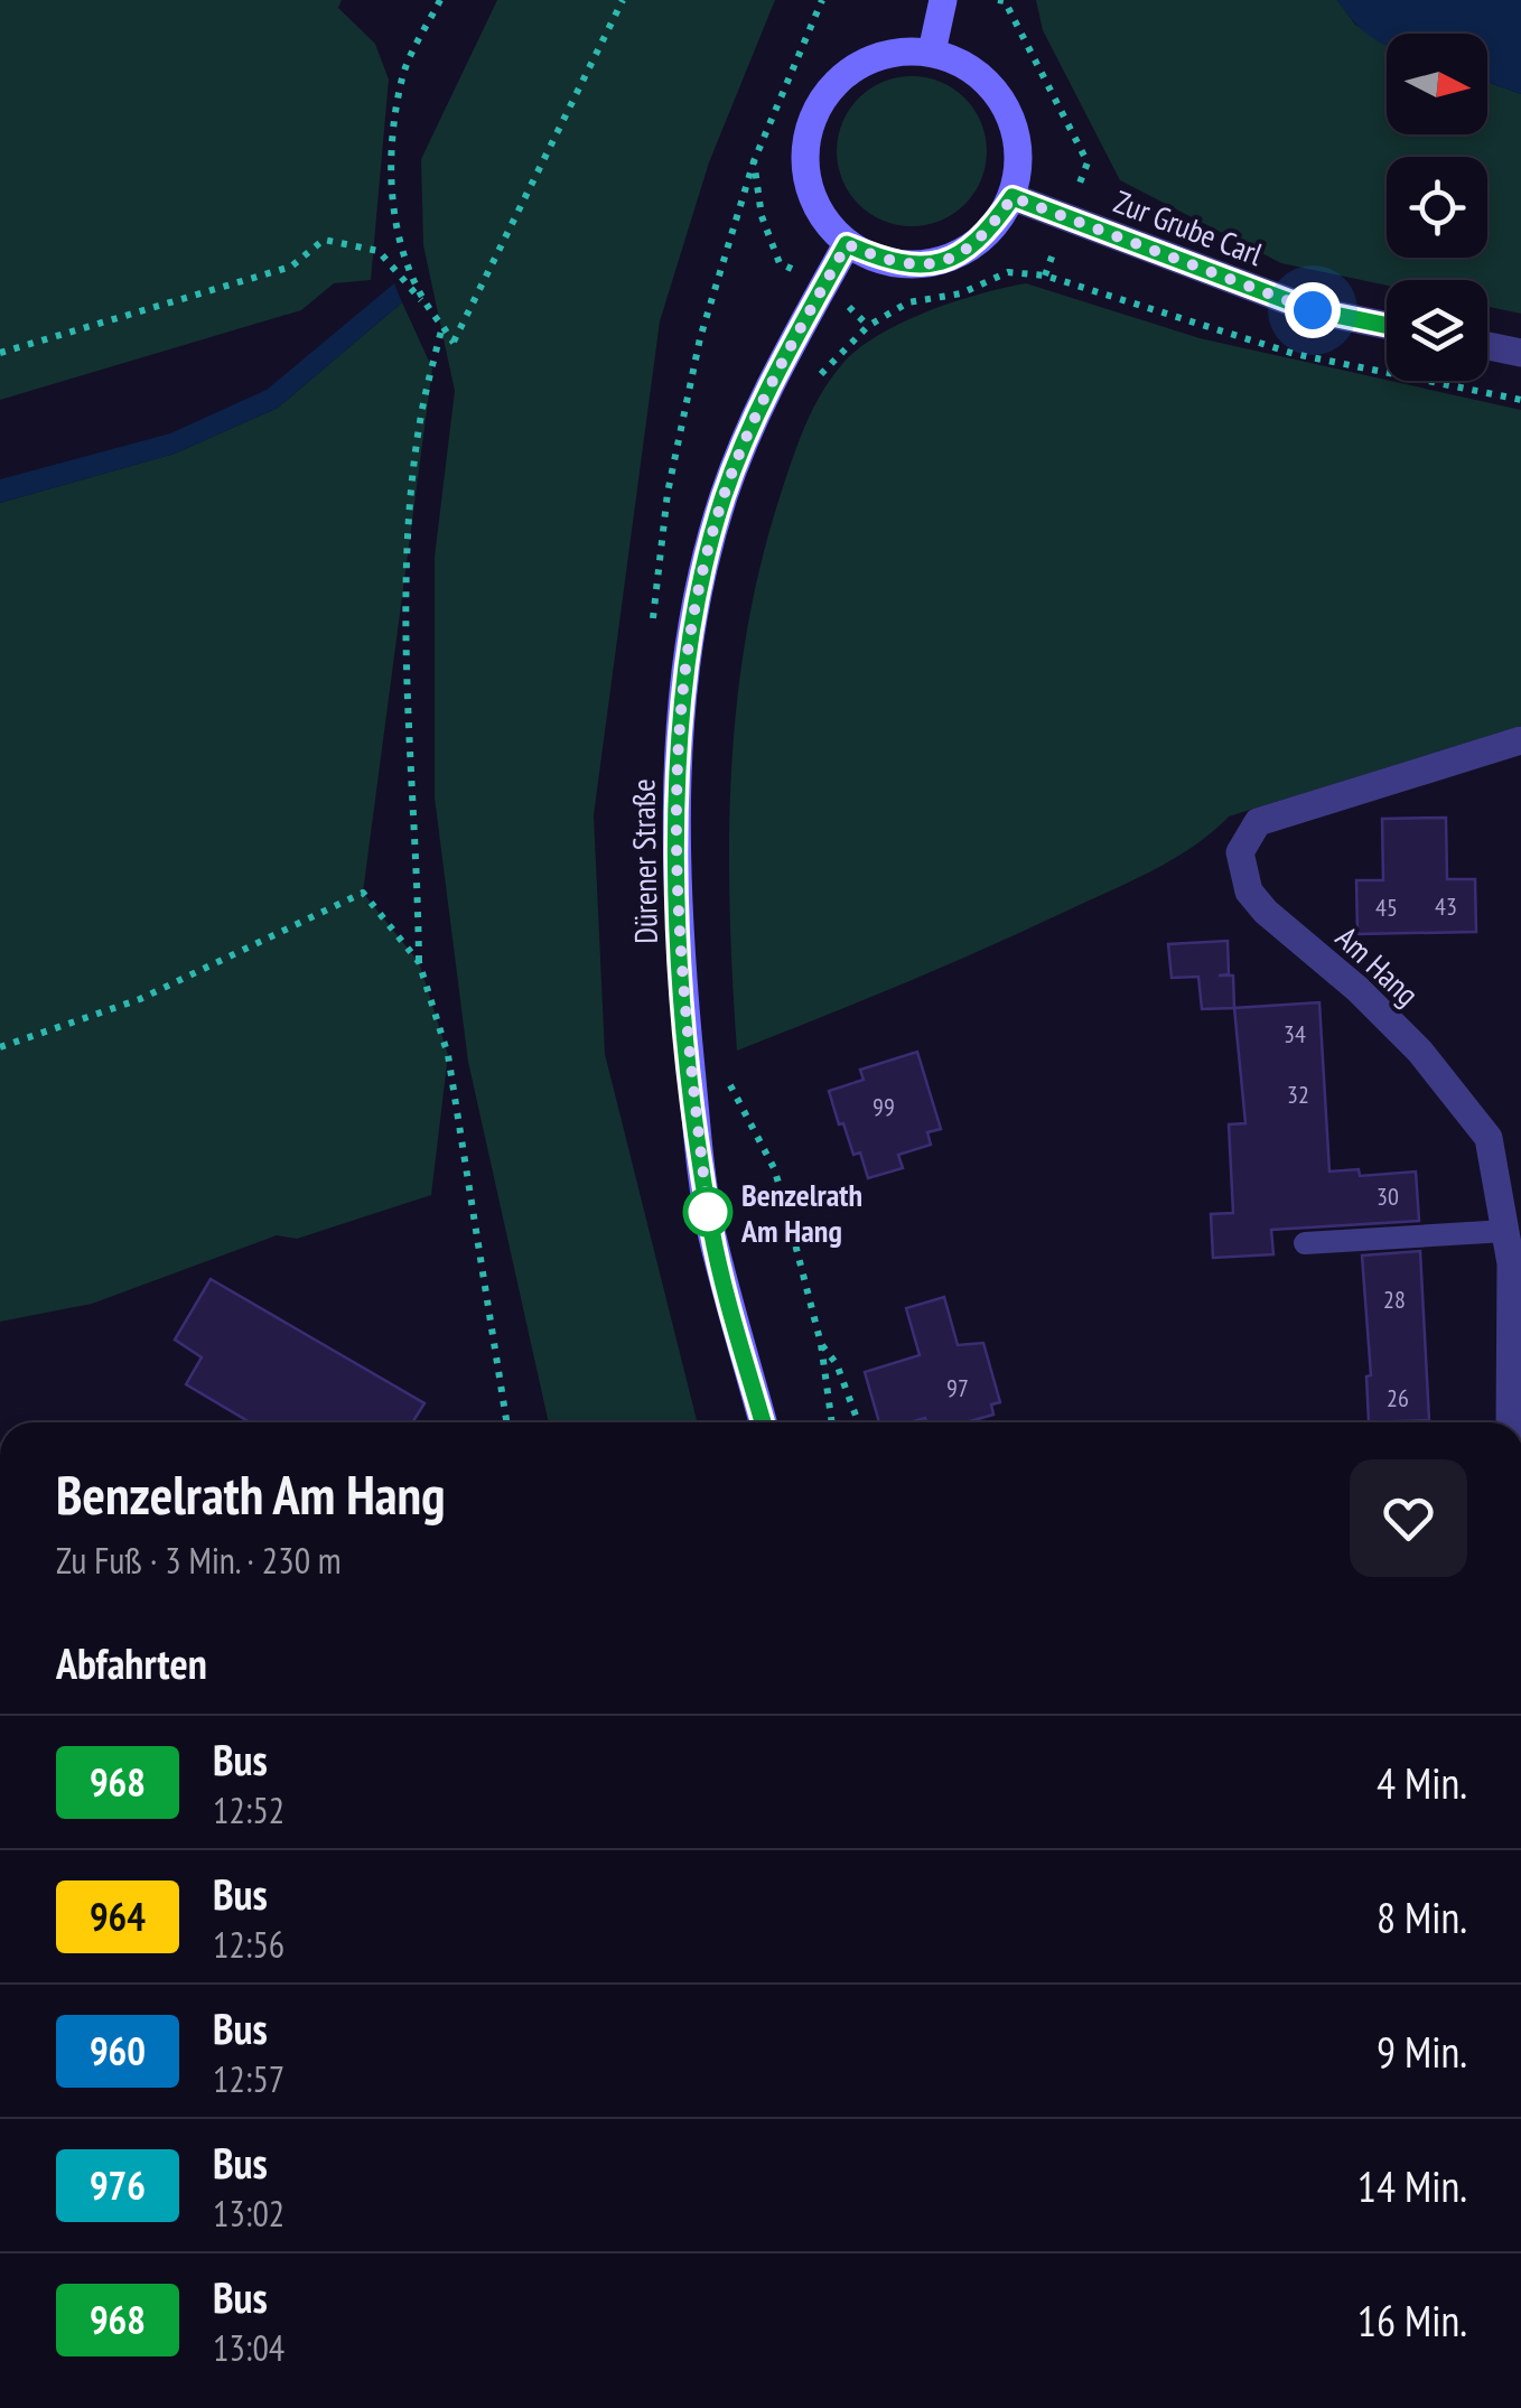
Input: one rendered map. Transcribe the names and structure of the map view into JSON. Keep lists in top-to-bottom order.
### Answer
{
  "streets": {
    "main road": ["Dürener Straße"],
    "street": ["Zur Grube Carl", "Am Hang"]
  },
  "crossings": [
    ["Zur Grube Carl", "Dürener Straße"]
  ],
  "places": ["Benzelrath Am Hang"],
  "lines": ["bus line 968"],
  "house_numbers": [
    "43",
    "45",
    "34",
    "32",
    "99",
    "30",
    "28",
    "97",
    "26"
  ],
  "north": "right",
  "page": {
    "heading": [
      ["Benzelrath Am Hang", "Zu Fuß · 3 Min. · 230 m"],
      "Abfahrten"
    ],
    "list": [
      {
        "mark": "968",
        "name": "Bus",
        "note": "12:52",
        "value": "4 Min."
      },
      {
        "mark": "964",
        "name": "Bus",
        "note": "12:56",
        "value": "8 Min."
      },
      {
        "mark": "960",
        "name": "Bus",
        "note": "12:57",
        "value": "9 Min."
      },
      {
        "mark": "976",
        "name": "Bus",
        "note": "13:02",
        "value": "14 Min."
      },
      {
        "mark": "968",
        "name": "Bus",
        "note": "13:04",
        "value": "16 Min."
      }
    ]
  }
}
